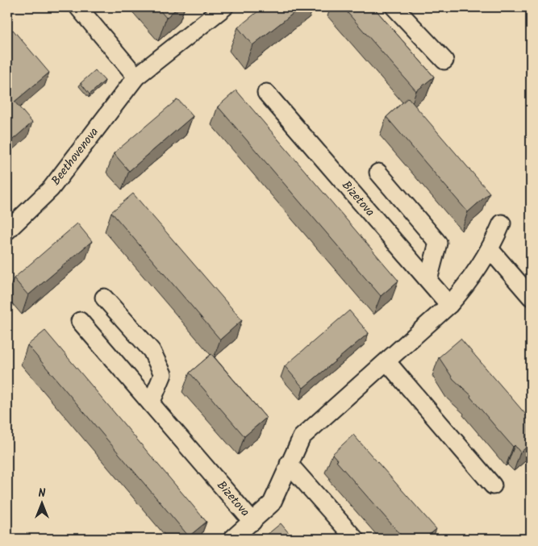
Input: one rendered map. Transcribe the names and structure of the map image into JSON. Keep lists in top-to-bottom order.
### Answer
{
  "streets": {
    "street": ["Beethovenova", "Bizetova"]
  },
  "north": "top"
}
